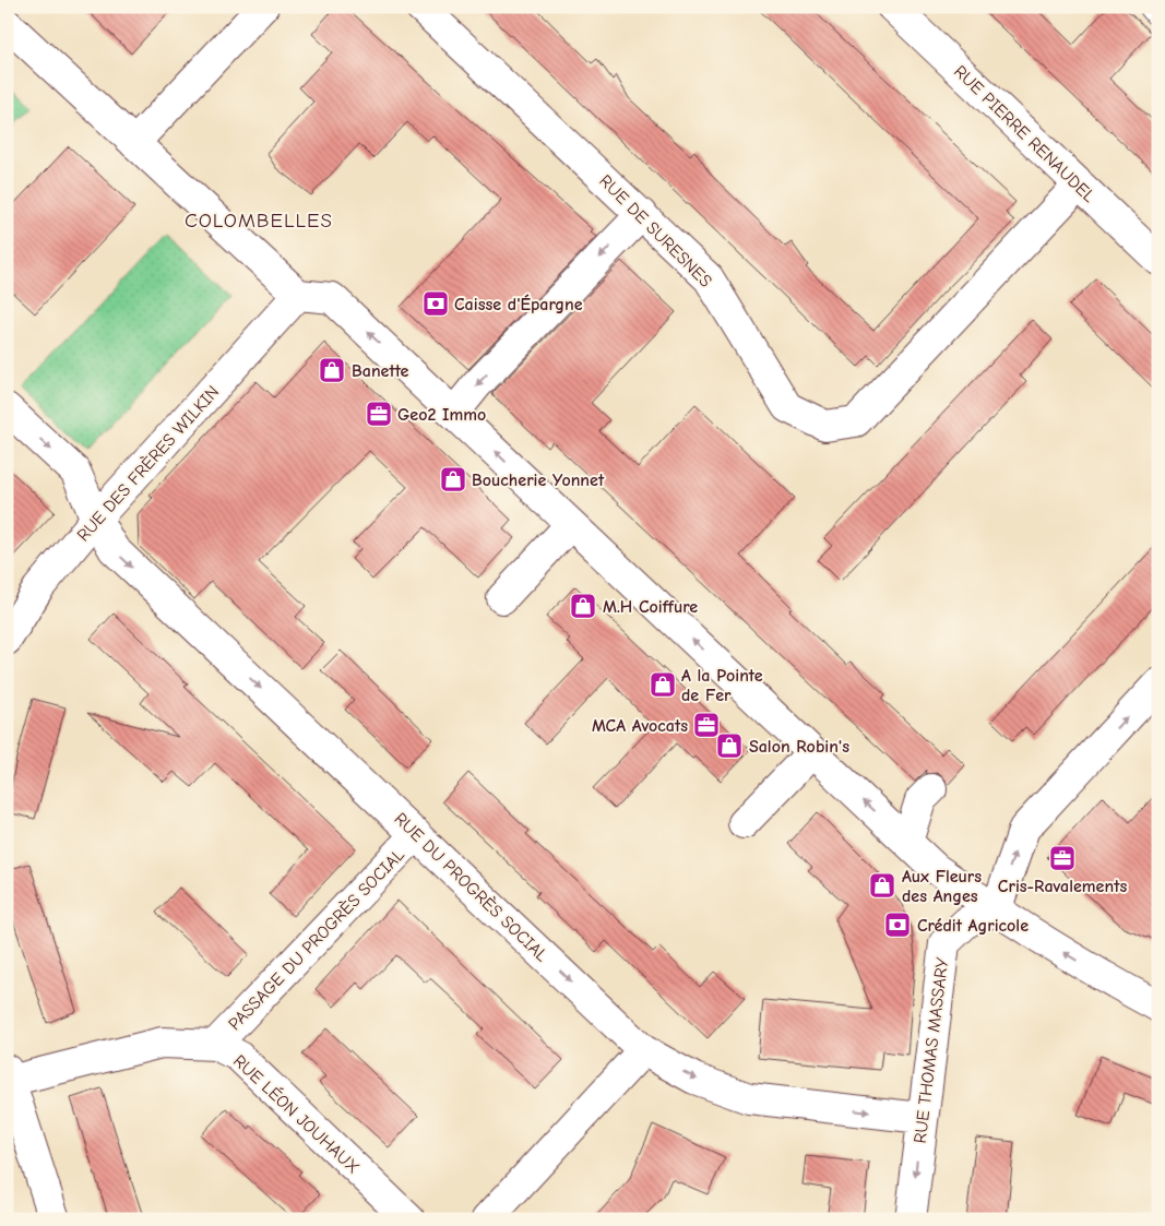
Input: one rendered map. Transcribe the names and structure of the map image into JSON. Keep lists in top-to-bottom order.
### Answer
{
  "streets": {
    "street": [
      "RUE PIERRE RENAUDEL",
      "RUE DE SURESNES",
      "RUE DES FRÈRES WILKIN",
      "RUE DU PROGRÈS SOCIAL",
      "PASSAGE DU PROGRÈS SOCIAL",
      "RUE THOMAS MASSARY",
      "RUE LÉON JOUHAUX"
    ]
  },
  "crossings": [
    ["RUE PIERRE RENAUDEL", "RUE DE SURESNES"],
    ["RUE DES FRÈRES WILKIN", "RUE DU PROGRÈS SOCIAL"],
    ["RUE DU PROGRÈS SOCIAL", "PASSAGE DU PROGRÈS SOCIAL"],
    ["RUE DU PROGRÈS SOCIAL", "RUE THOMAS MASSARY"],
    ["PASSAGE DU PROGRÈS SOCIAL", "RUE LÉON JOUHAUX"]
  ],
  "one_way": ["RUE DU PROGRÈS SOCIAL"],
  "districts": ["COLOMBELLES"],
  "places": {
    "bank": ["Caisse d'Épargne", "Crédit Agricole"],
    "shop": [
      "Banette",
      "Boucherie Yonnet",
      "M.H Coiffure",
      "A la Pointe de Fer",
      "Salon Robin's",
      "Aux Fleurs des Anges"
    ],
    "office": ["Geo2 Immo", "MCA Avocats", "Cris-Ravalements"]
  }
}
